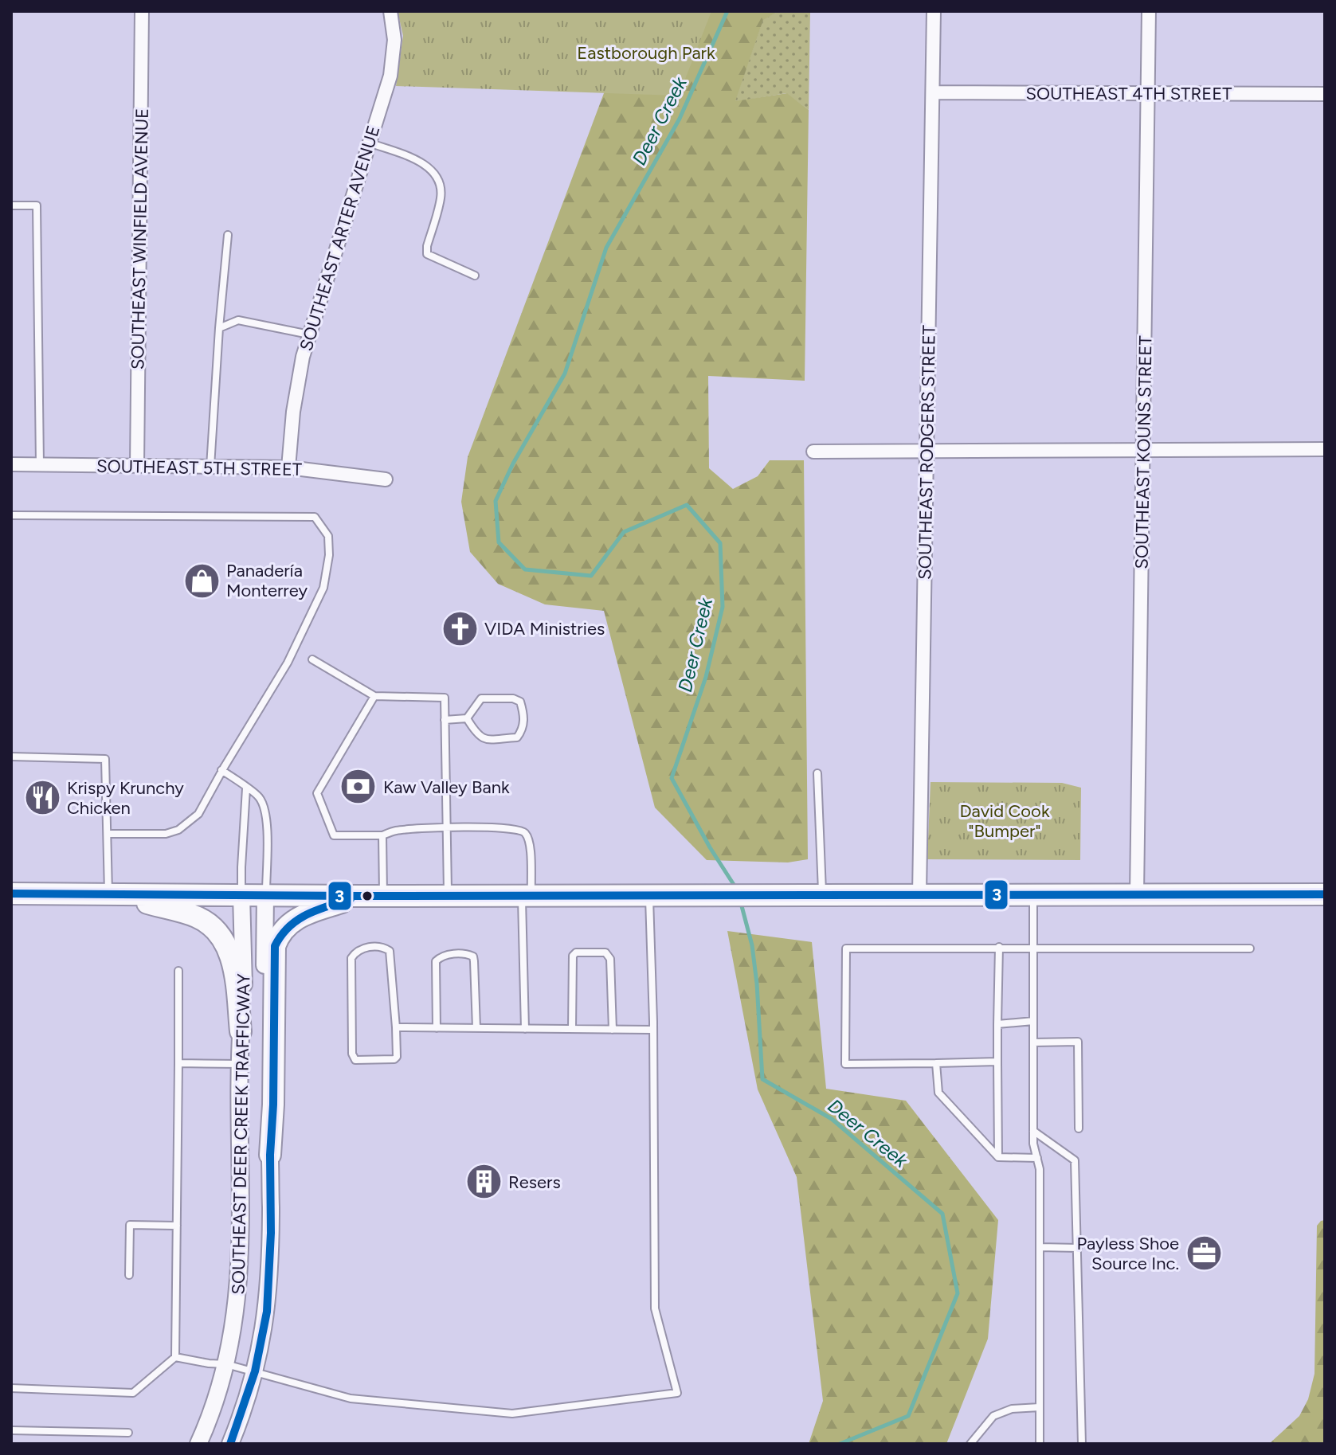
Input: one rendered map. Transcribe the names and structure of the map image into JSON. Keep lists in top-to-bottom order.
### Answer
{
  "streets": {
    "street": [
      "SOUTHEAST 4TH STREET",
      "SOUTHEAST ARTER AVENUE",
      "SOUTHEAST WINFIELD AVENUE",
      "SOUTHEAST RODGERS STREET",
      "SOUTHEAST KOUNS STREET",
      "SOUTHEAST 5TH STREET",
      "SOUTHEAST DEER CREEK TRAFFICWAY"
    ]
  },
  "crossings": [
    ["SOUTHEAST 4TH STREET", "SOUTHEAST RODGERS STREET"],
    ["SOUTHEAST 4TH STREET", "SOUTHEAST KOUNS STREET"],
    ["SOUTHEAST ARTER AVENUE", "SOUTHEAST 5TH STREET"],
    ["SOUTHEAST WINFIELD AVENUE", "SOUTHEAST 5TH STREET"]
  ],
  "water": ["Deer Creek"],
  "parks": ["Eastborough Park", "David Cook \"Bumper\""],
  "places": {
    "shop": ["Panadería Monterrey"],
    "church": ["VIDA Ministries"],
    "bank": ["Kaw Valley Bank"],
    "restaurant": ["Krispy Krunchy Chicken"],
    "building": ["Resers"],
    "office": ["Payless Shoe Source Inc."]
  },
  "lines": ["transit line 3"]
}
